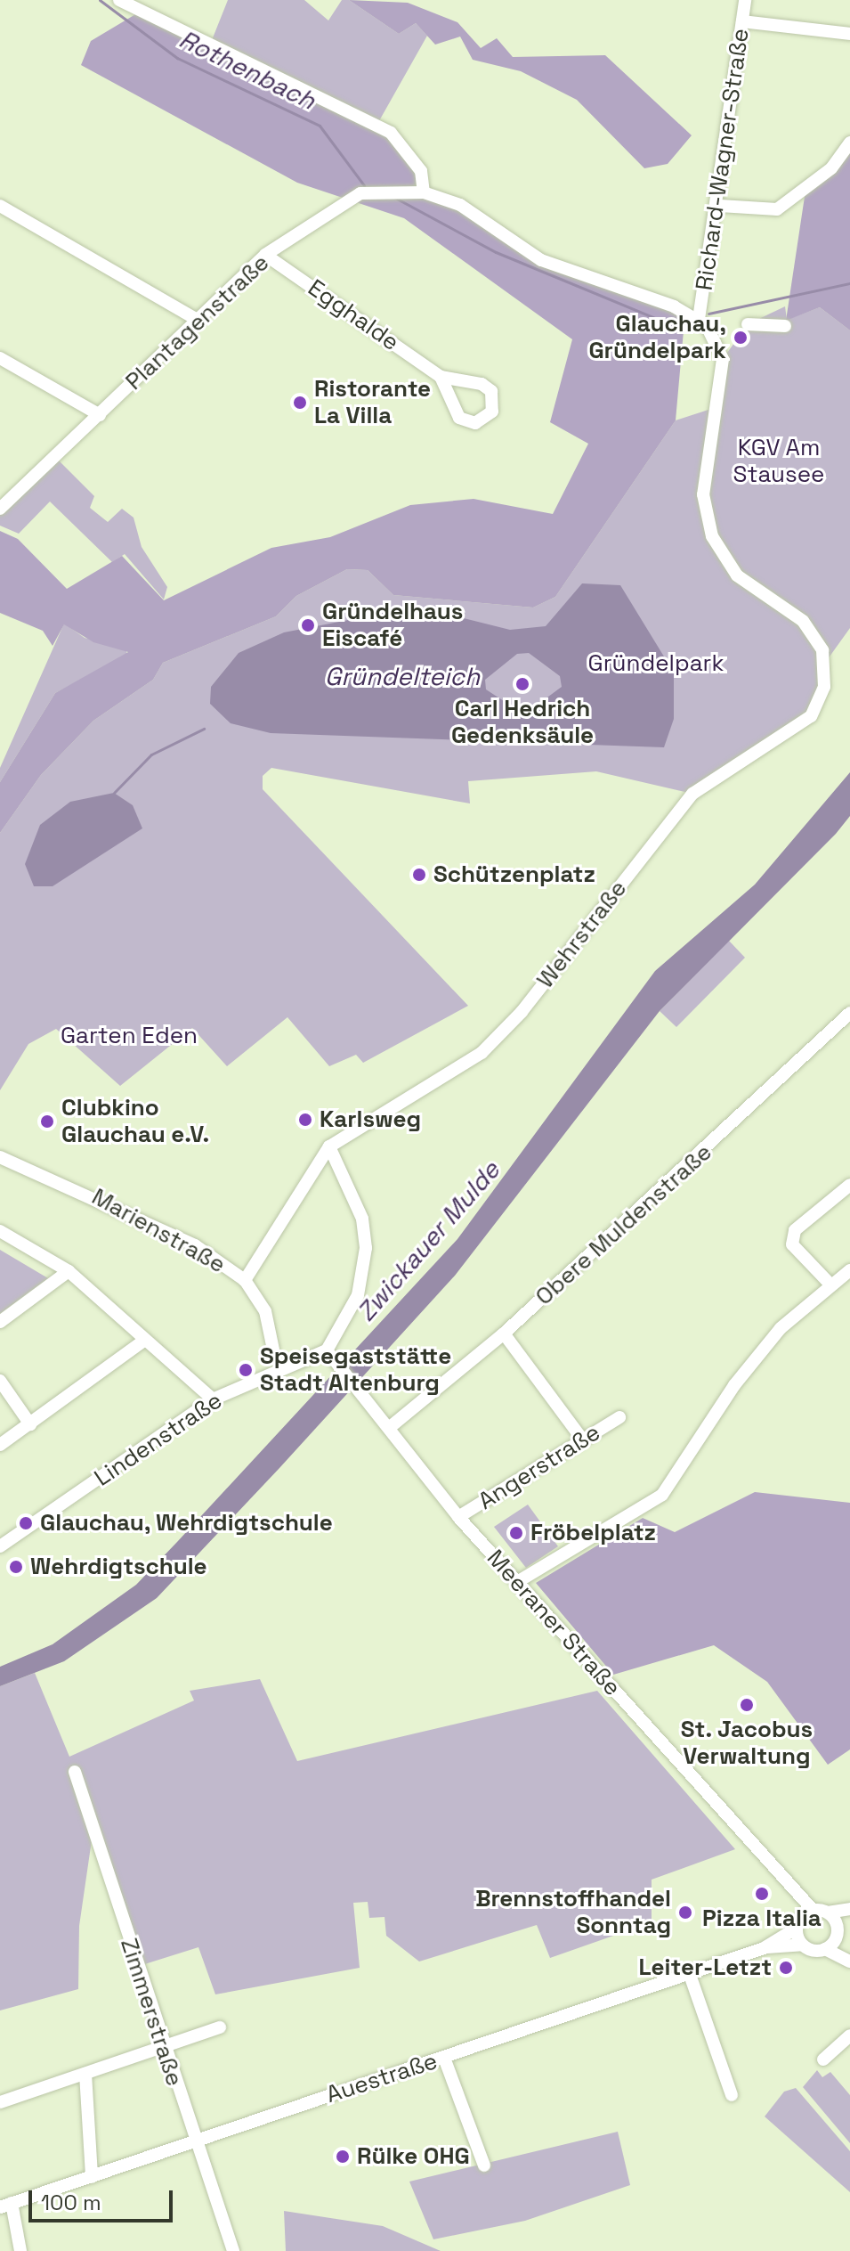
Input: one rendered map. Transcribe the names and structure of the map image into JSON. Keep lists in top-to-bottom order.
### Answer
{
  "streets": {
    "street": [
      "Richard-Wagner-Straße",
      "Egghalde",
      "Plantagenstraße",
      "Wehrstraße",
      "Obere Muldenstraße",
      "Marienstraße",
      "Lindenstraße",
      "Angerstraße",
      "Meeraner Straße",
      "Zimmerstraße",
      "Auestraße"
    ]
  },
  "crossings": [
    ["Richard-Wagner-Straße", "Plantagenstraße"],
    ["Richard-Wagner-Straße", "Wehrstraße"],
    ["Egghalde", "Plantagenstraße"],
    ["Plantagenstraße", "Wehrstraße"],
    ["Wehrstraße", "Marienstraße"],
    ["Obere Muldenstraße", "Meeraner Straße"],
    ["Lindenstraße", "Meeraner Straße"],
    ["Angerstraße", "Meeraner Straße"],
    ["Meeraner Straße", "Auestraße"],
    ["Zimmerstraße", "Auestraße"]
  ],
  "water": ["Rothenbach", "Gründelteich", "Zwickauer Mulde"],
  "parks": ["KGV Am Stausee", "Gründelpark", "Garten Eden"],
  "places": [
    "Glauchau, Gründelpark",
    "Ristorante La Villa",
    "Gründelhaus Eiscafé",
    "Carl Hedrich Gedenksäule",
    "Schützenplatz",
    "Karlsweg",
    "Clubkino Glauchau e.V.",
    "Speisegaststätte Stadt Altenburg",
    "Glauchau, Wehrdigtschule",
    "Fröbelplatz",
    "Wehrdigtschule",
    "St. Jacobus Verwaltung",
    "Pizza Italia",
    "Brennstoffhandel Sonntag",
    "Leiter-Letzt",
    "Rülke OHG"
  ],
  "scale_bar": "100 m"
}
